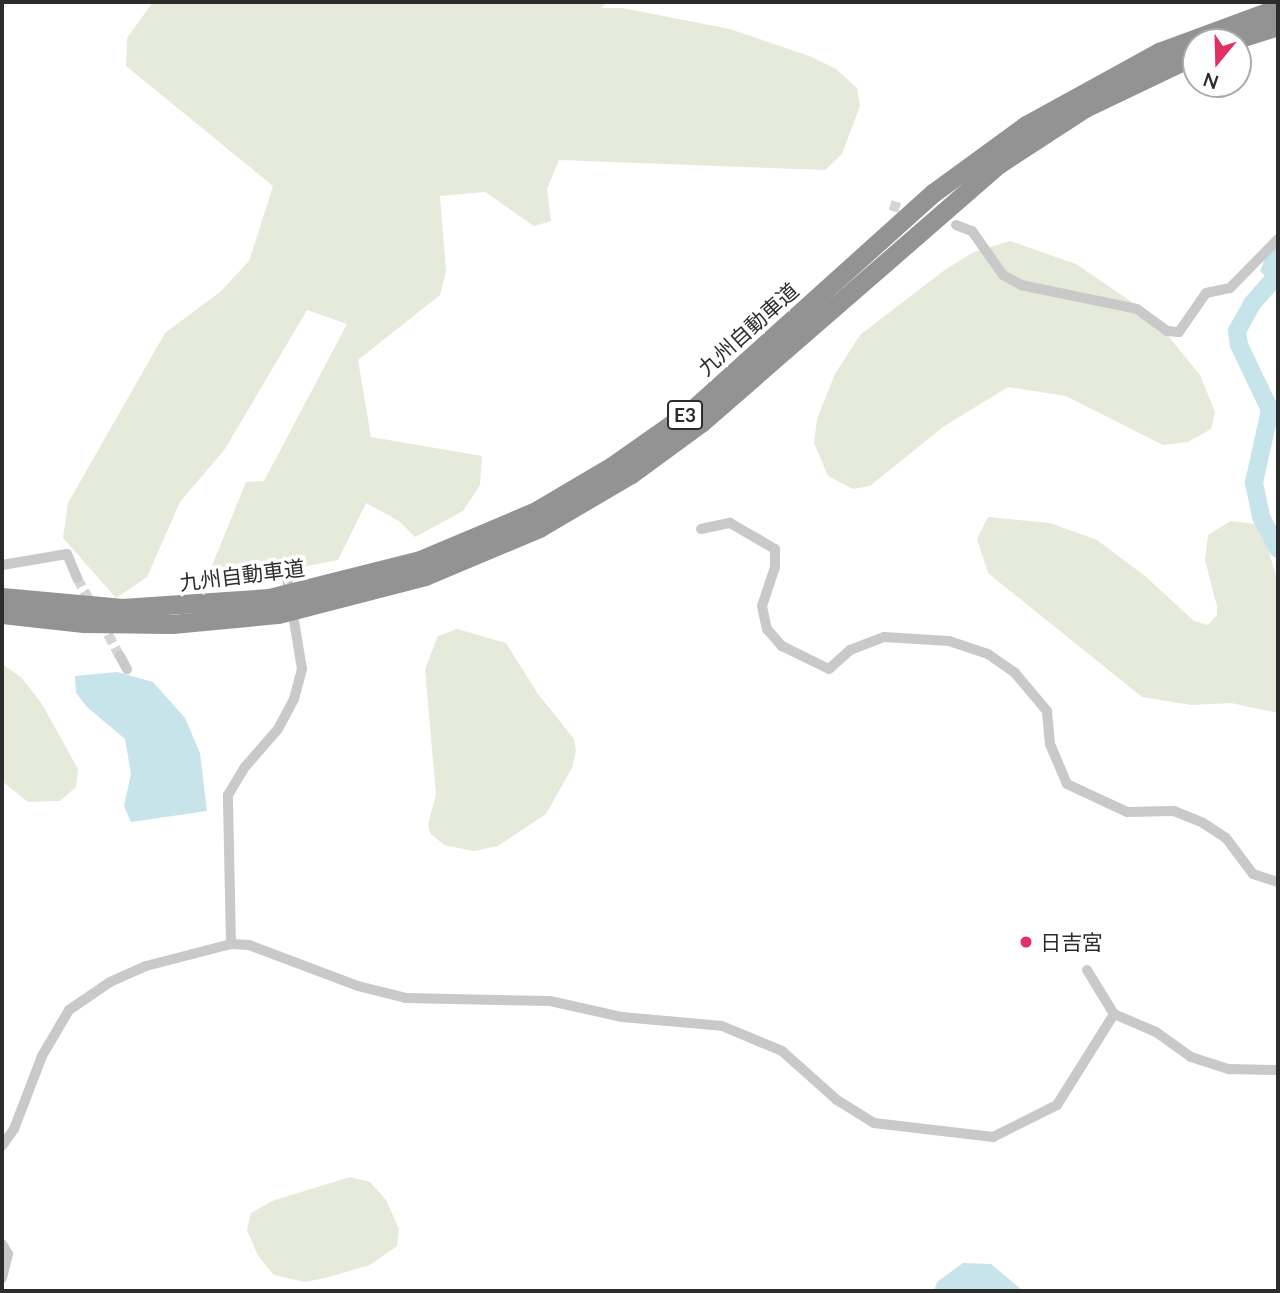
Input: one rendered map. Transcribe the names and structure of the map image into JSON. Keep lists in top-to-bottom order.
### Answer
{
  "streets": {
    "highway": ["九州自動車道", "E3"]
  },
  "places": ["日吉宮"],
  "north": "bottom"
}
